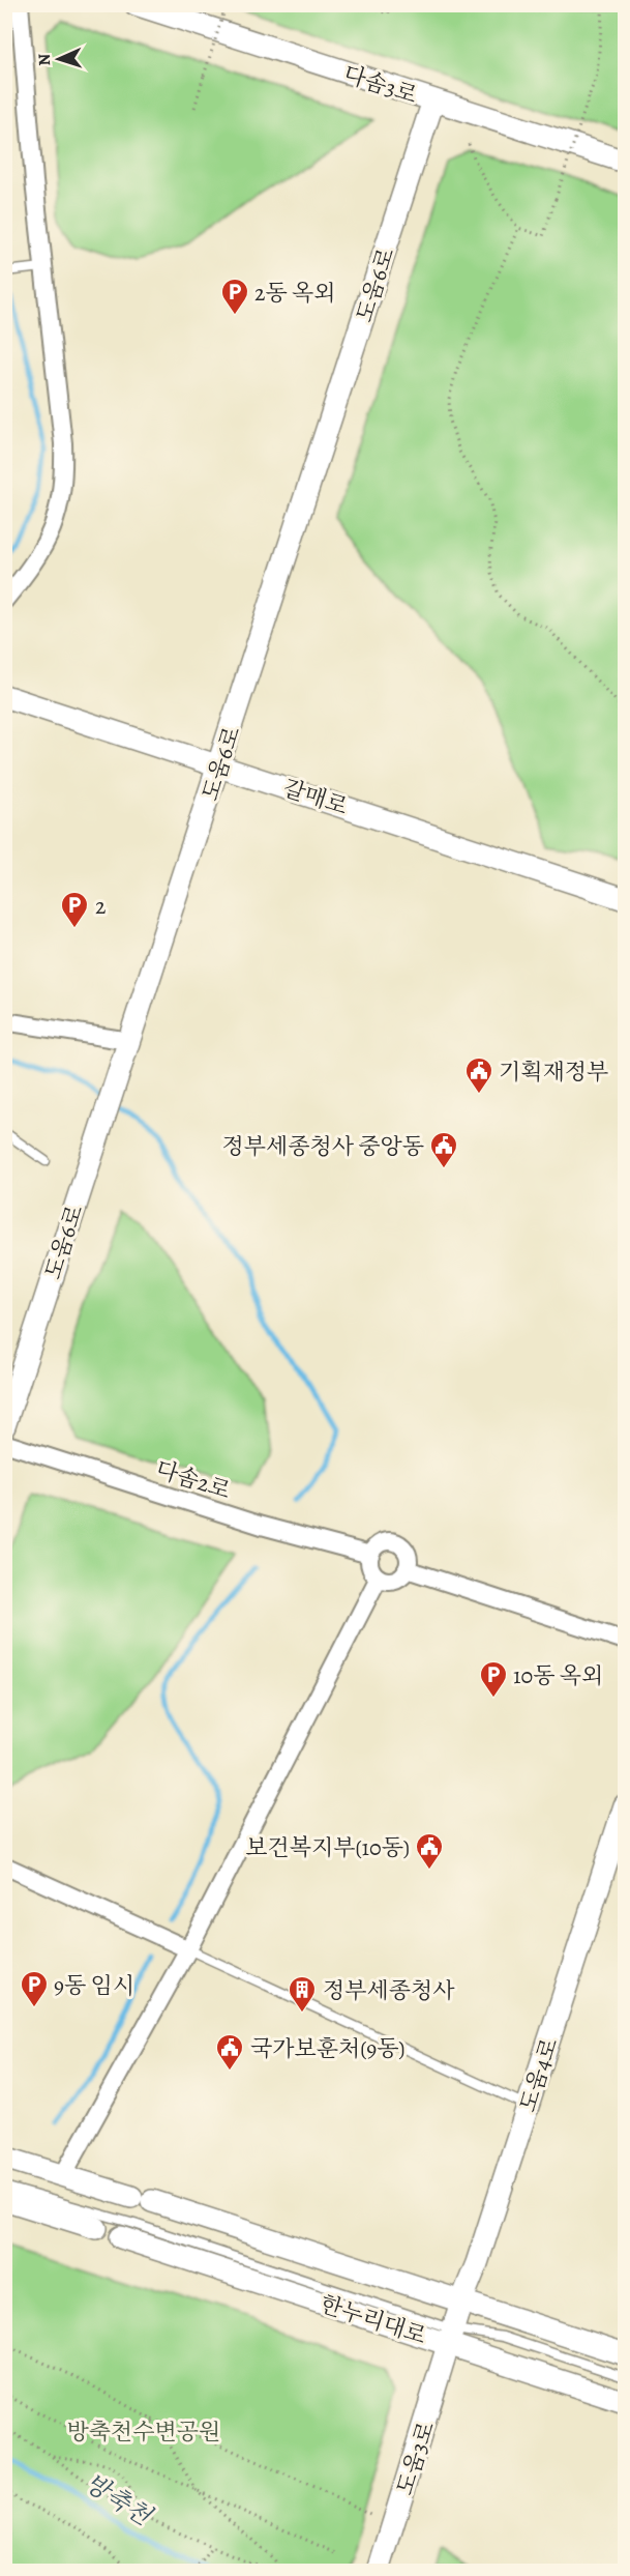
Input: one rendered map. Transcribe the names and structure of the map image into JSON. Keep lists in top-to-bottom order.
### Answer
{
  "streets": {
    "street": [
      "다솜3로",
      "도움6로",
      "갈매로",
      "다솜2로",
      "도움4로",
      "한누리대로",
      "도움3로"
    ]
  },
  "crossings": [
    ["다솜3로", "도움6로"],
    ["도움6로", "갈매로"],
    ["도움4로", "한누리대로"],
    ["도움4로", "도움3로"],
    ["한누리대로", "도움3로"]
  ],
  "water": ["방축천"],
  "parks": ["방축천수변공원"],
  "places": {
    "parking": [
      "2동 옥외",
      "2",
      "10동 옥외",
      "9동 임시"
    ],
    "public building": [
      "기획재정부",
      "정부세종청사 중앙동",
      "보건복지부(10동)",
      "국가보훈처(9동)"
    ],
    "building": ["정부세종청사"]
  },
  "north": "left"
}
